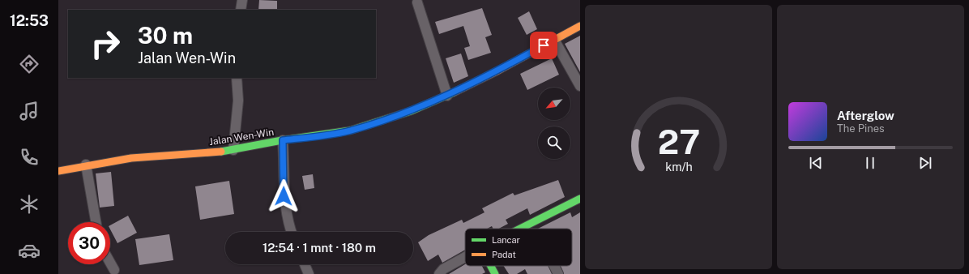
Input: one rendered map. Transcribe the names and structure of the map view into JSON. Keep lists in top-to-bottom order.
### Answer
{
  "streets": {
    "street": ["Jalan Wen-Win"]
  },
  "legend": ["Lancar", "Padat"],
  "north": "bottom left",
  "page": {
    "tabs": "12:53",
    "turn": ["30 m", "Jalan Wen-Win"],
    "song": ["Afterglow", "The Pines"],
    "limit": "30",
    "trip": "12:54 · 1 mnt · 180 m",
    "gauge": ["27", "km/h"]
  }
}
